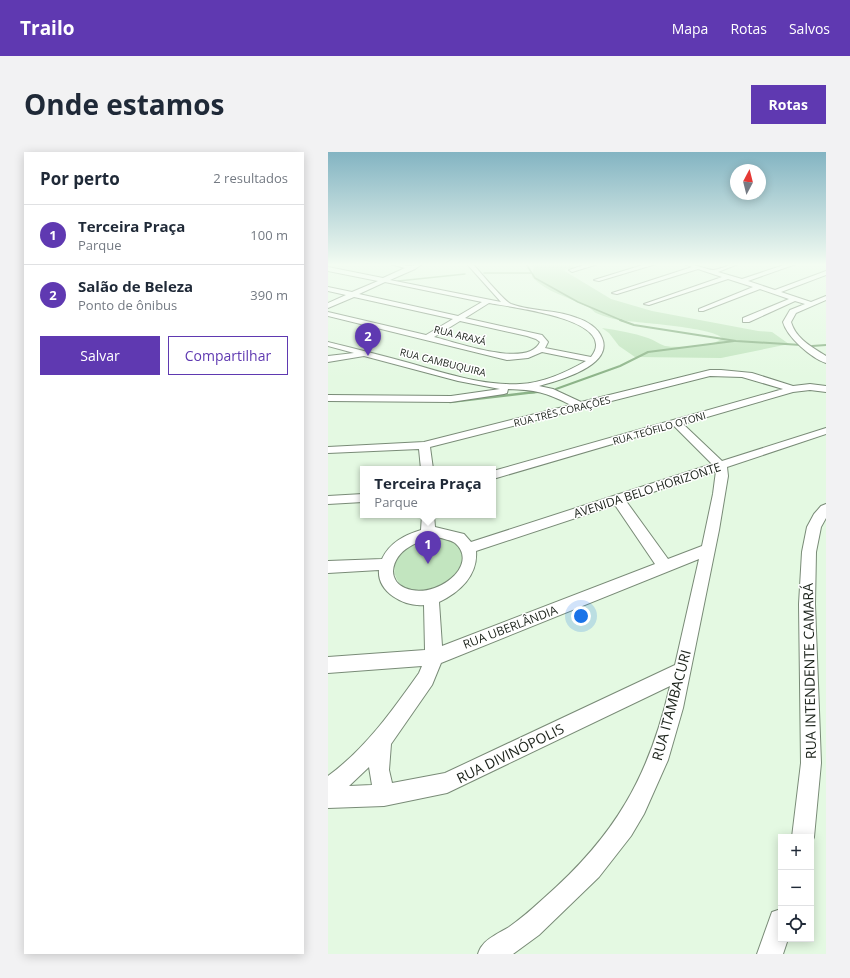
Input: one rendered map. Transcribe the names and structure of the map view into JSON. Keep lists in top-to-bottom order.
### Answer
{
  "streets": {
    "street": [
      "RUA ARAXÁ",
      "RUA CAMBUQUIRA",
      "RUA TRÊS CORAÇÕES",
      "RUA TEÓFILO OTONI",
      "AVENIDA BELO HORIZONTE",
      "RUA UBERLÂNDIA",
      "RUA INTENDENTE CAMARÁ",
      "RUA ITAMBACURI",
      "RUA DIVINÓPOLIS"
    ]
  },
  "crossings": [
    ["RUA TRÊS CORAÇÕES", "RUA TEÓFILO OTONI"],
    ["AVENIDA BELO HORIZONTE", "RUA ITAMBACURI"],
    ["RUA UBERLÂNDIA", "RUA ITAMBACURI"],
    ["RUA ITAMBACURI", "RUA DIVINÓPOLIS"]
  ],
  "north": "top",
  "page": {
    "header": "Trailo",
    "nav": ["Mapa", "Rotas", "Salvos"],
    "title": "Onde estamos",
    "buttons": [
      "Rotas",
      ["Salvar", "Compartilhar"]
    ],
    "heading": ["Por perto", "2 resultados"],
    "list": [
      {
        "mark": "1",
        "name": "Terceira Praça",
        "note": "Parque",
        "value": "100 m"
      },
      {
        "mark": "2",
        "name": "Salão de Beleza",
        "note": "Ponto de ônibus",
        "value": "390 m"
      }
    ],
    "pins": ["2", "1"],
    "popup": ["Terceira Praça", "Parque"],
    "map_buttons": ["+", "−"]
  }
}
